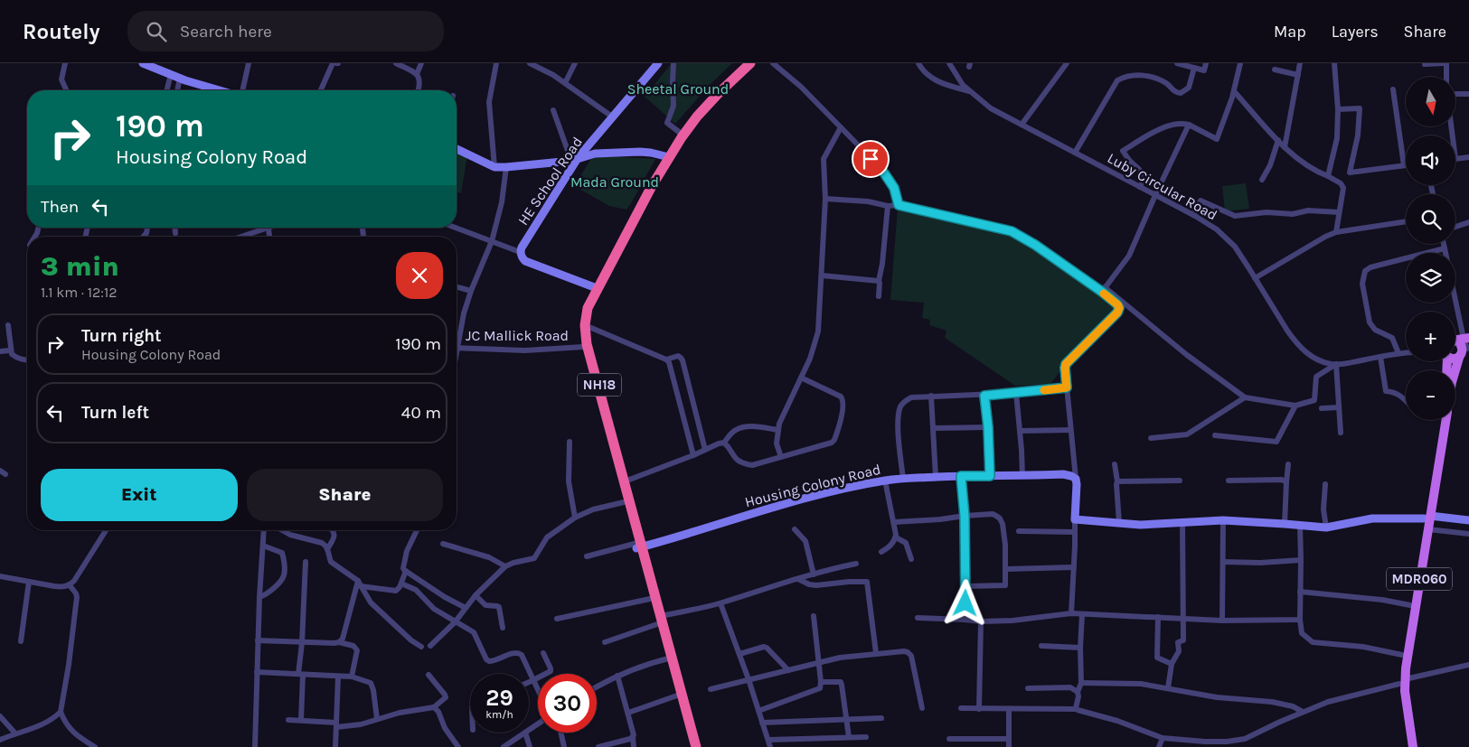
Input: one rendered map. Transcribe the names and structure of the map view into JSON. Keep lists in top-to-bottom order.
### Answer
{
  "streets": {
    "highway": ["NH18"],
    "main road": ["MDR060"],
    "street": [
      "HE School Road",
      "Luby Circular Road",
      "JC Mallick Road",
      "Housing Colony Road"
    ]
  },
  "crossings": [
    ["JC Mallick Road", "NH18"],
    ["NH18", "Housing Colony Road"]
  ],
  "parks": ["Sheetal Ground", "Mada Ground"],
  "north": "bottom",
  "page": {
    "header": "Routely",
    "search": "Search here",
    "nav": ["Map", "Layers", "Share"],
    "map_buttons": ["+", "−"],
    "turn": ["190 m", "Housing Colony Road"],
    "then": "Then",
    "heading": ["3 min", "1.1 km · 12:12"],
    "list": [
      {
        "name": "Turn right",
        "note": "Housing Colony Road",
        "value": "190 m"
      },
      {
        "name": "Turn left",
        "value": "40 m"
      }
    ],
    "buttons": ["Exit", "Share"],
    "speed": "29 km/h",
    "limit": "30"
  }
}
